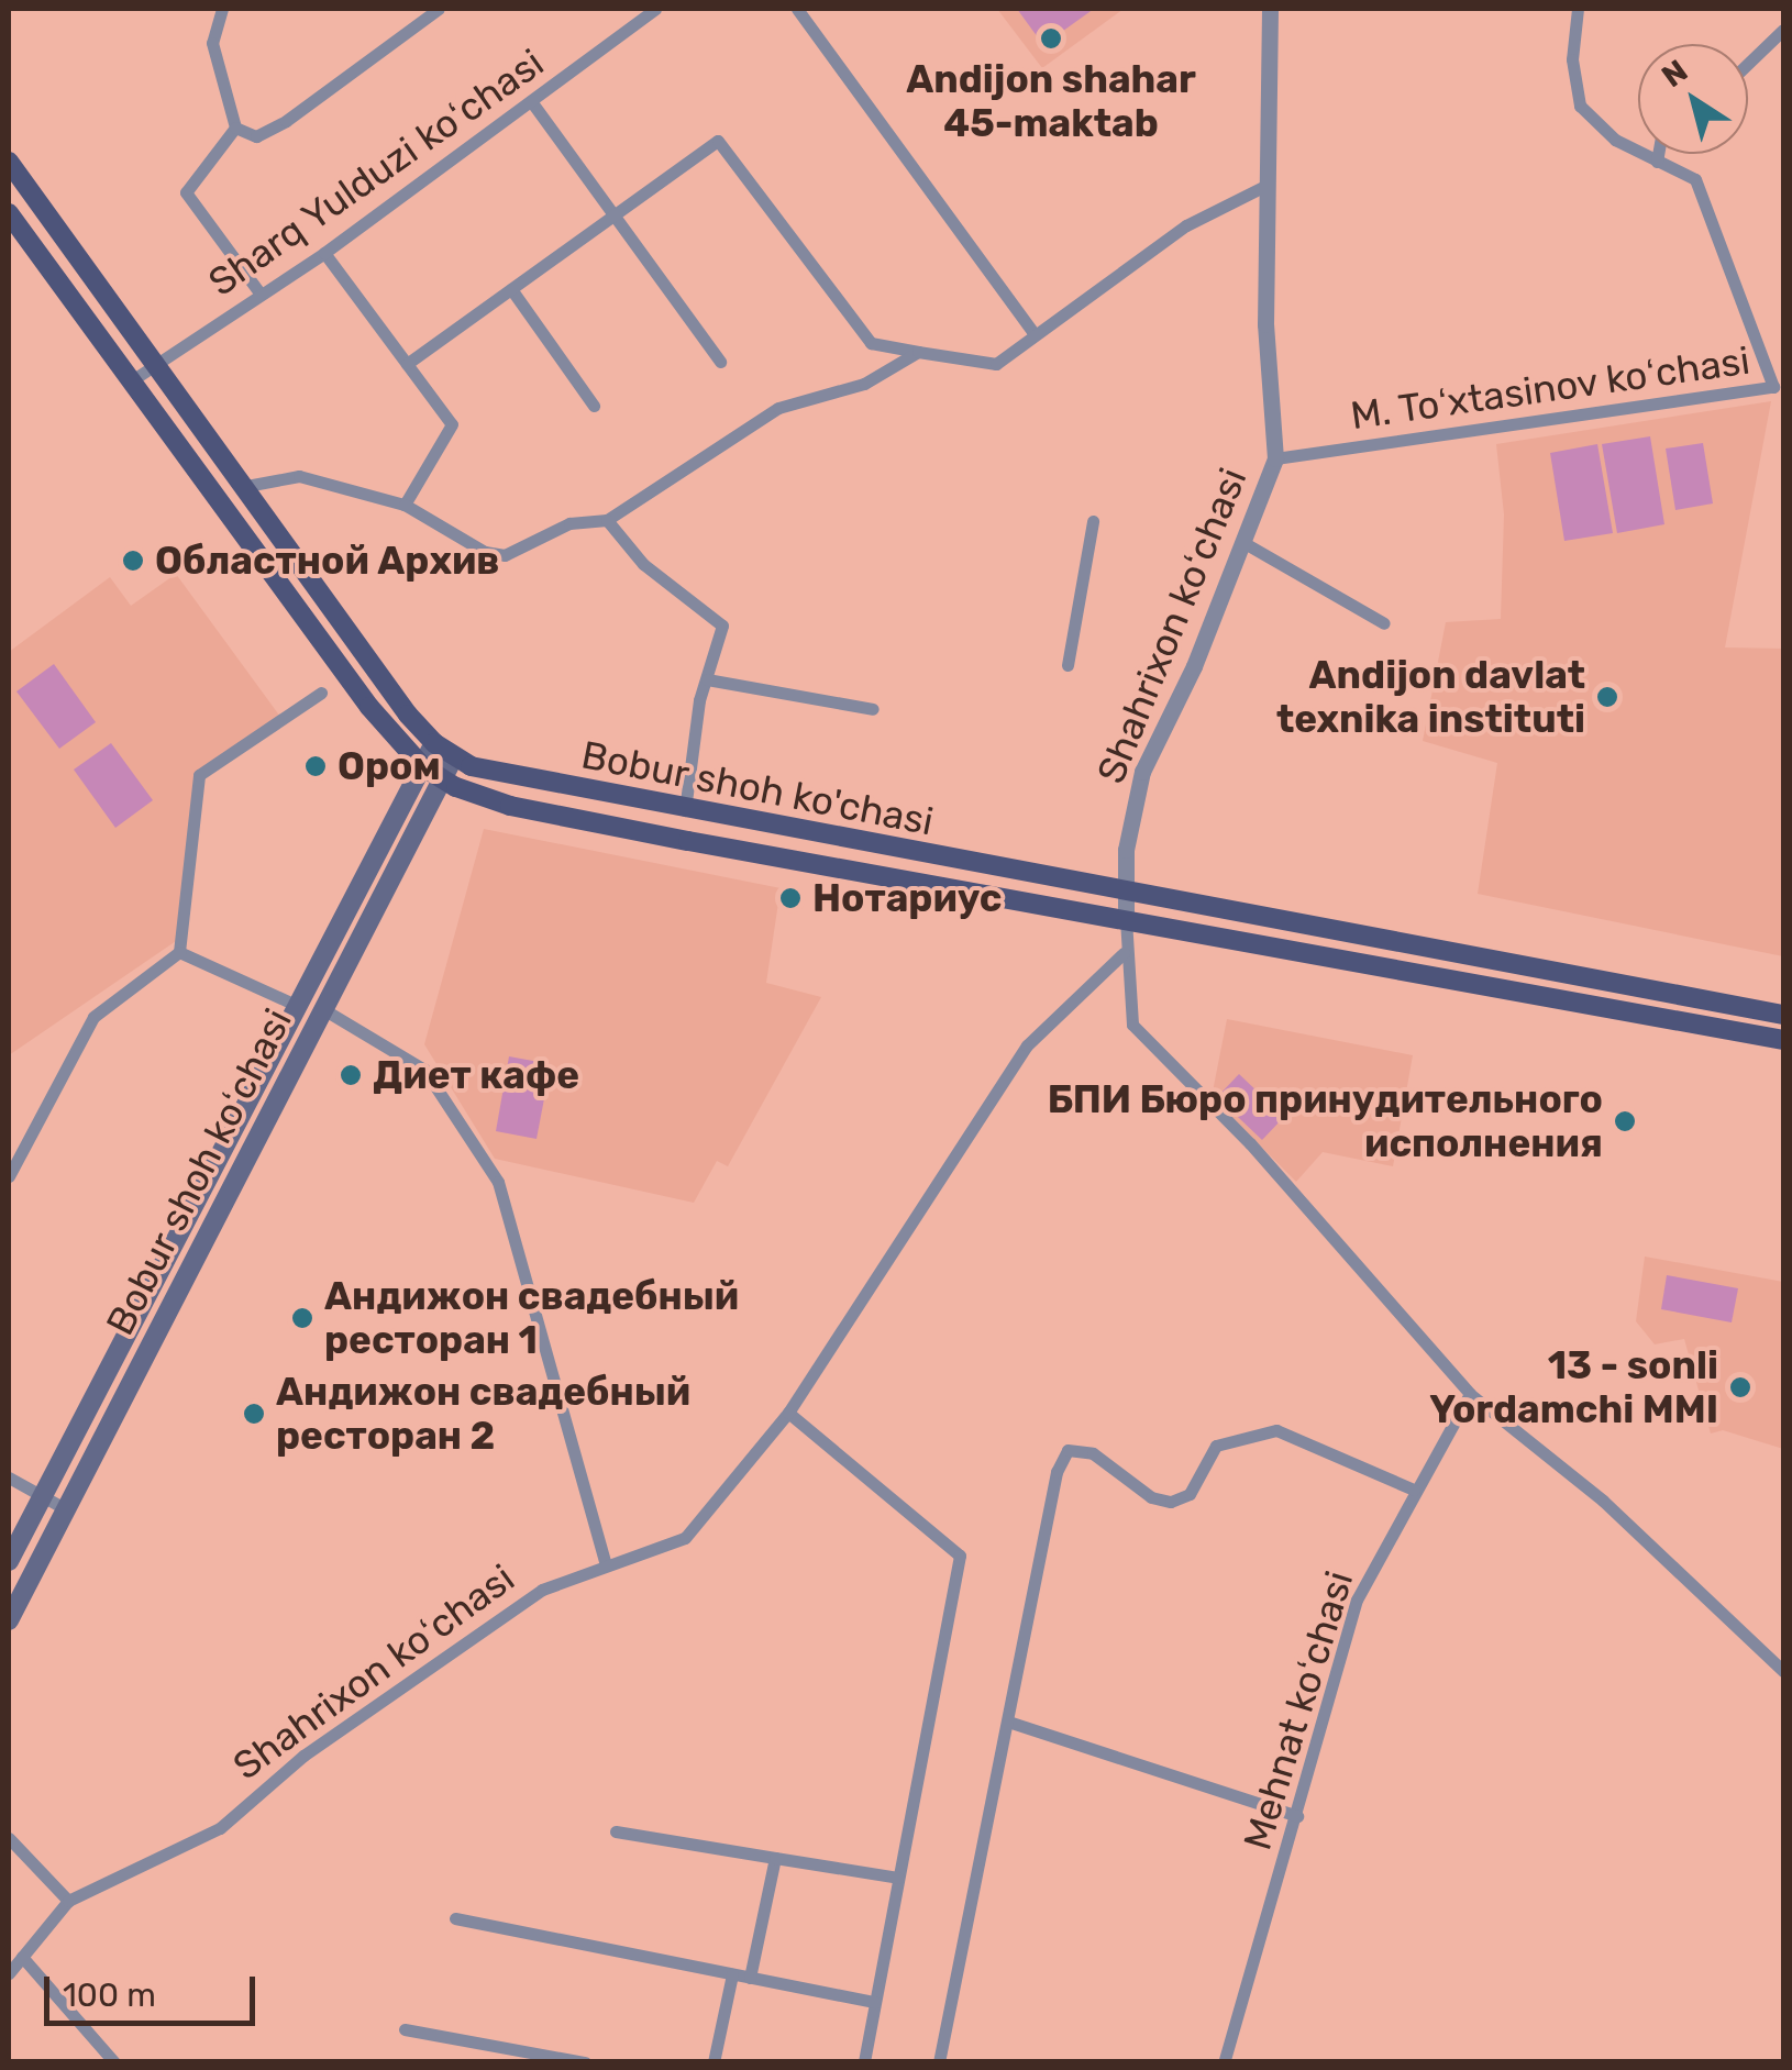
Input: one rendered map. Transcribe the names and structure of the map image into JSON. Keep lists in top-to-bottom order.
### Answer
{
  "streets": {
    "main road": ["Bobur shoh ko'chasi", "Bobur shoh koʻchasi"],
    "street": [
      "Sharq Yulduzi koʻchasi",
      "M. Toʻxtasinov koʻchasi",
      "Shahrixon koʻchasi",
      "Mehnat koʻchasi"
    ]
  },
  "crossings": [
    ["Sharq Yulduzi koʻchasi", "Bobur shoh ko'chasi"],
    ["M. Toʻxtasinov koʻchasi", "Shahrixon koʻchasi"],
    ["Shahrixon koʻchasi", "Bobur shoh ko'chasi"],
    ["Bobur shoh ko'chasi", "Bobur shoh koʻchasi"]
  ],
  "places": [
    "Andijon shahar 45-maktab",
    "Областной Архив",
    "Andijon davlat texnika instituti",
    "Ором",
    "Нотариус",
    "Диет кафе",
    "БПИ Бюро принудительного исполнения",
    "Андижон свадебный ресторан 1",
    "13 - sonli Yordamchi MMI",
    "Андижон свадебный ресторан 2"
  ],
  "scale_bar": "100 m",
  "north": "top left"
}
